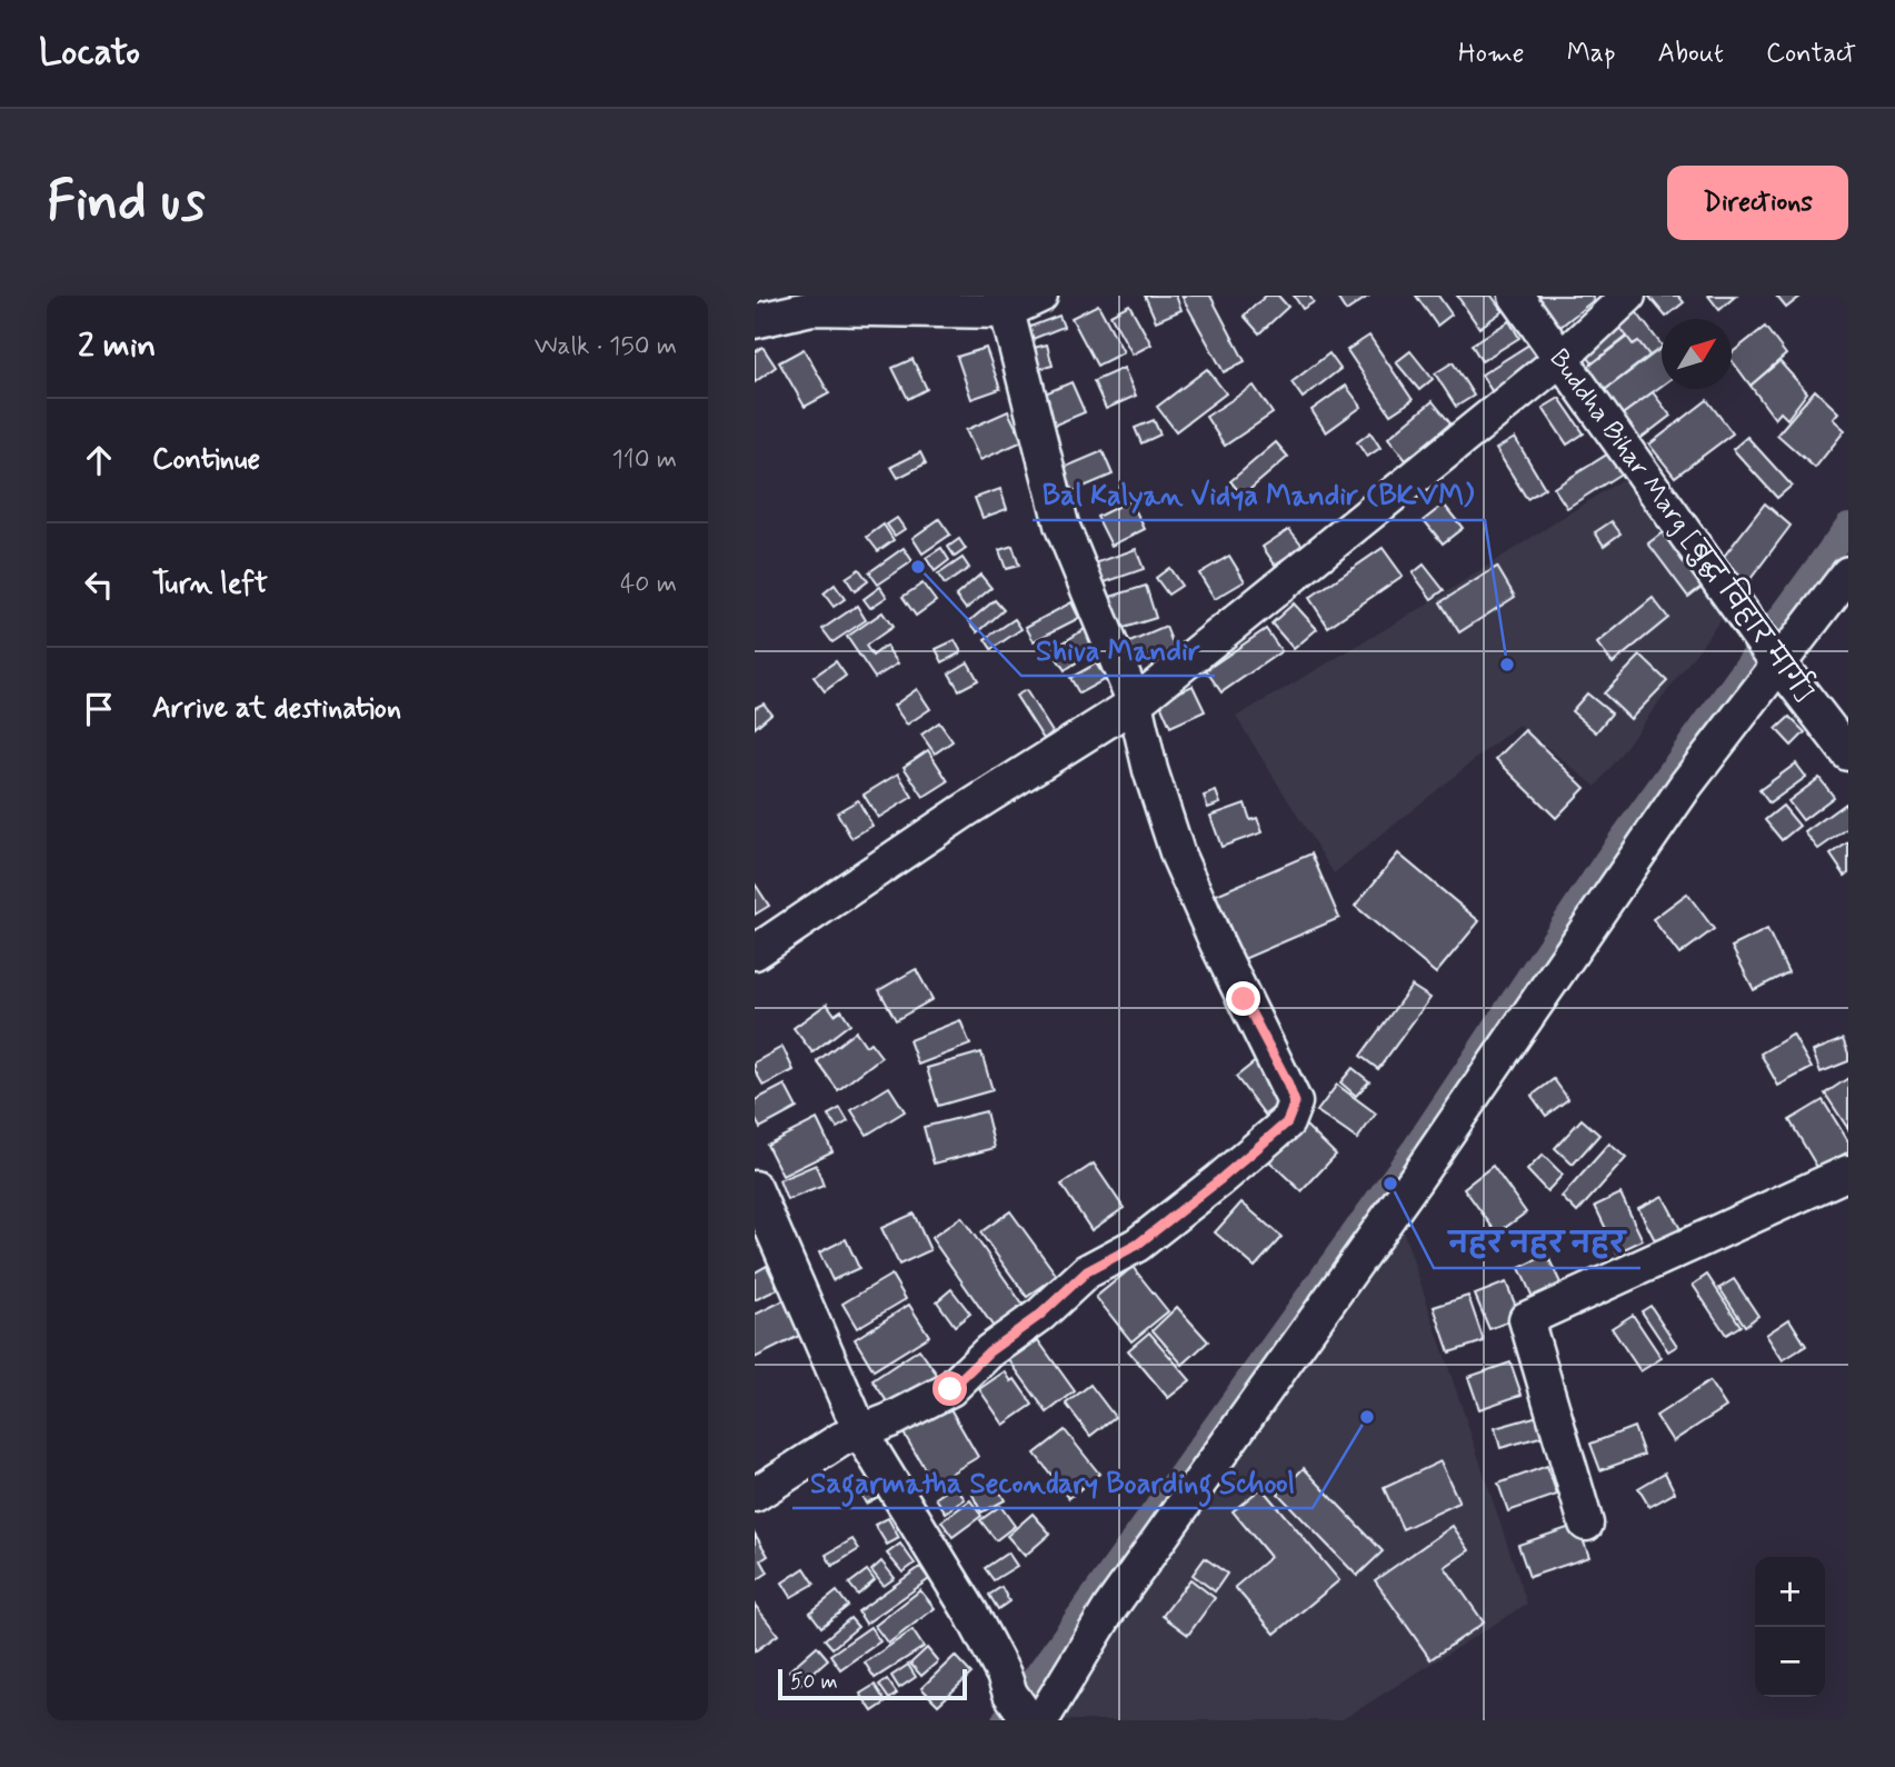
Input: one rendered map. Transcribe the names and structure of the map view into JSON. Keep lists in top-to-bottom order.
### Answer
{
  "streets": {
    "street": ["Buddha Bihar Marg [बुद्ध विहार मार्ग]"]
  },
  "places": [
    "Shiva Mandir",
    "Bal Kalyan Vidya Mandir (BKVM)",
    "नहर नहर नहर",
    "Sagarmatha Secondary Boarding School"
  ],
  "scale_bar": "50 m",
  "north": "top right",
  "page": {
    "header": "Locato",
    "nav": [
      "Home",
      "Map",
      "About",
      "Contact"
    ],
    "buttons": "Directions",
    "title": "Find us",
    "heading": ["2 min", "Walk · 150 m"],
    "list": [
      ["Continue", "110 m"],
      ["Turn left", "40 m"],
      "Arrive at destination"
    ],
    "map_buttons": ["+", "−"],
    "scale": "50 m"
  }
}
